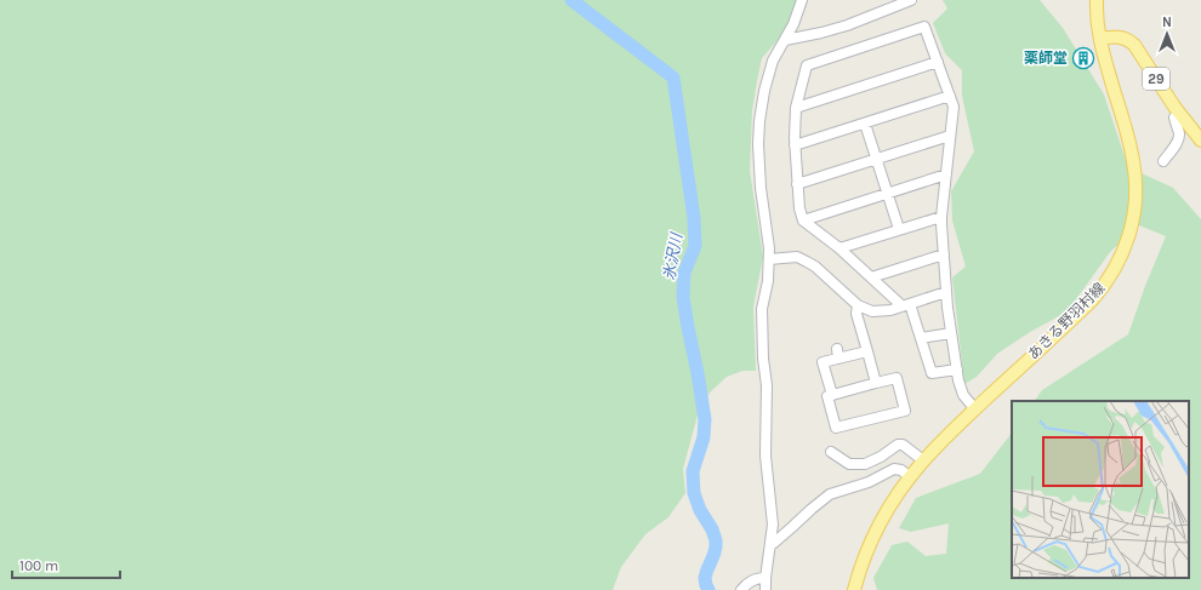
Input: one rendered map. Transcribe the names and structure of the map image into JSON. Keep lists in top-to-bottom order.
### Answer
{
  "streets": {
    "main road": ["29", "あきる野羽村線"]
  },
  "crossings": [
    ["29", "あきる野羽村線"]
  ],
  "water": ["氷沢川"],
  "places": {
    "building": ["薬師堂"]
  },
  "scale_bar": "100 m",
  "north": "top"
}
